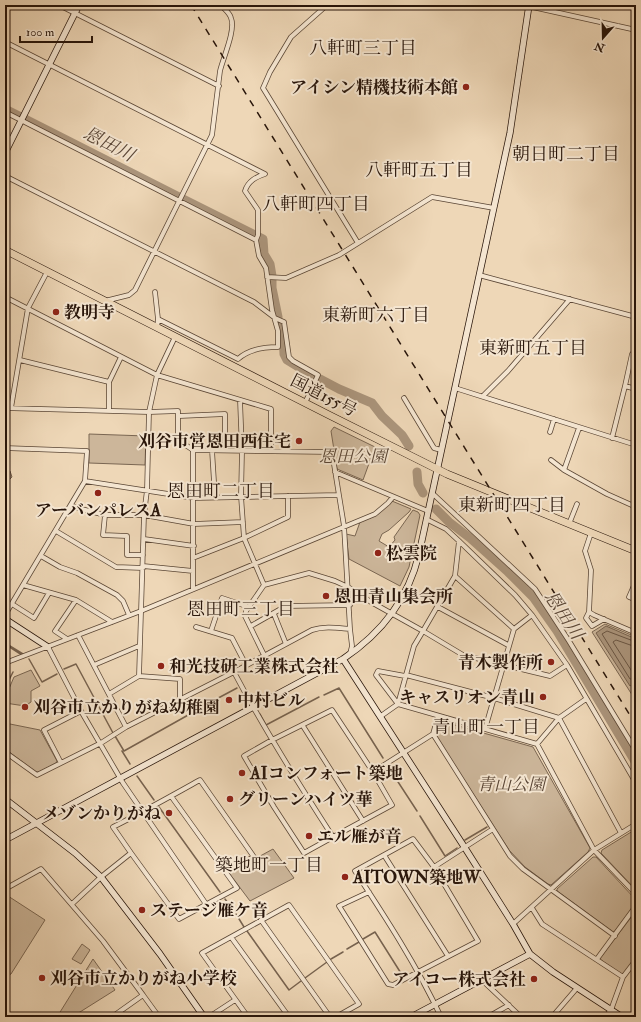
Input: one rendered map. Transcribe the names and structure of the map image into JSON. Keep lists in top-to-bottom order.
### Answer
{
  "streets": {
    "highway": ["国道155号"]
  },
  "districts": [
    "八軒町三丁目",
    "朝日町二丁目",
    "八軒町五丁目",
    "八軒町四丁目",
    "東新町六丁目",
    "東新町五丁目",
    "恩田町二丁目",
    "東新町四丁目",
    "恩田町三丁目",
    "青山町一丁目",
    "築地町一丁目"
  ],
  "water": ["恩田川"],
  "parks": ["恩田公園", "青山公園"],
  "places": [
    "アイシン精機技術本館",
    "教明寺",
    "刈谷市営恩田西住宅",
    "アーバンパレスA",
    "松雲院",
    "恩田青山集会所",
    "青木製作所",
    "和光技研工業株式会社",
    "キャスリオン青山",
    "中村ビル",
    "刈谷市立かりがね幼稚園",
    "AIコンフォート築地",
    "グリーンハイツ華",
    "メゾンかりがね",
    "エル雁が音",
    "AITOWN築地W",
    "ステージ雁ケ音",
    "刈谷市立かりがね小学校",
    "アイコー株式会社"
  ],
  "scale_bar": "100 m",
  "north": "bottom"
}
